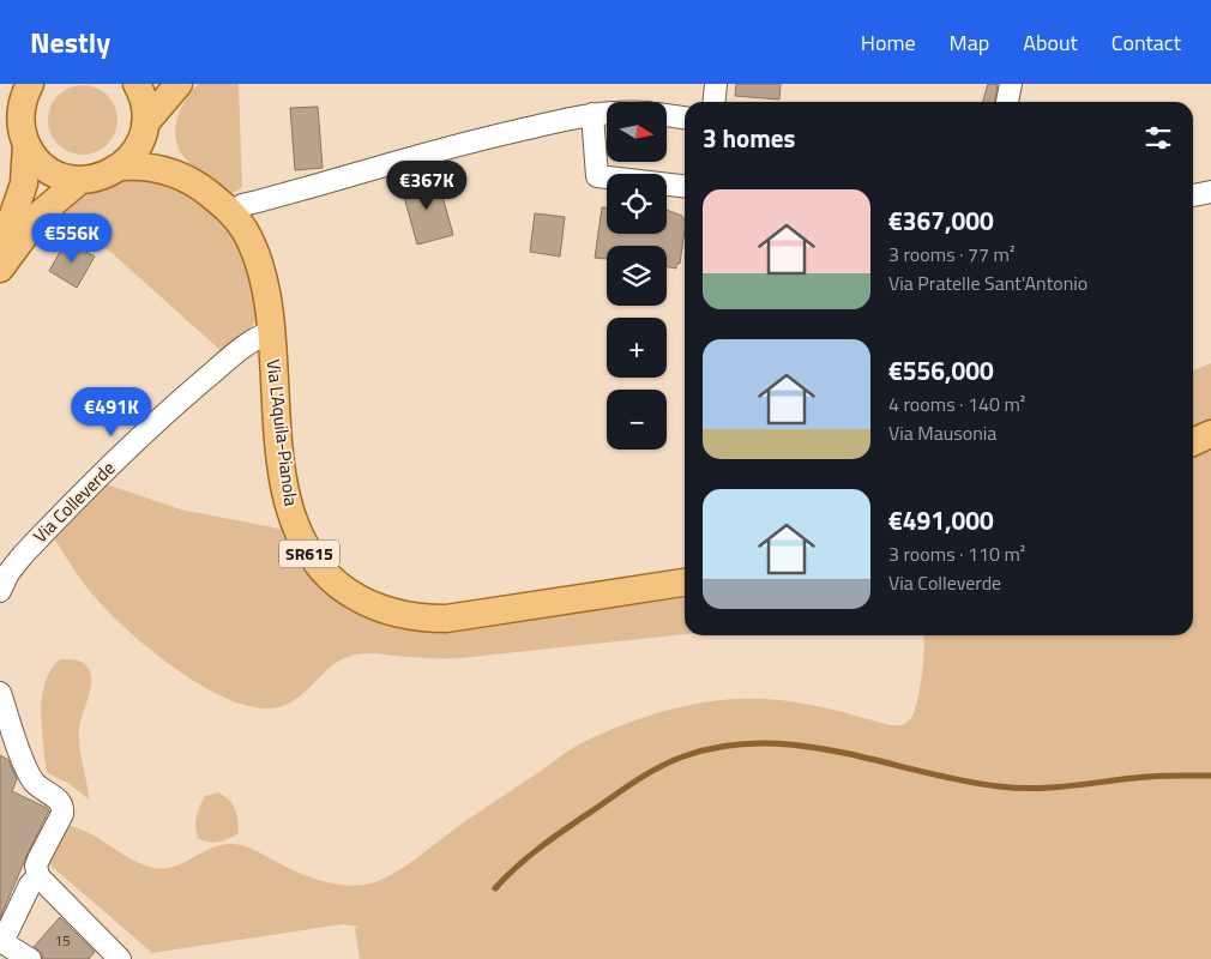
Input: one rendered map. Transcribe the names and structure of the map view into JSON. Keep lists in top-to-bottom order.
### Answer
{
  "streets": {
    "main road": ["Via L'Aquila-Pianola", "SR615"],
    "street": ["Via Colleverde"]
  },
  "crossings": [
    ["Via L'Aquila-Pianola", "Via Colleverde"]
  ],
  "house_numbers": ["15"],
  "north": "right",
  "page": {
    "header": "Nestly",
    "nav": [
      "Home",
      "Map",
      "About",
      "Contact"
    ],
    "map_buttons": ["+", "−"],
    "heading": "3 homes",
    "price": ["€367K", "€556K", "€491K"],
    "list": [
      {
        "name": "€367,000",
        "note": "3 rooms · 77 m² · Via Pratelle Sant'Antonio"
      },
      {
        "name": "€556,000",
        "note": "4 rooms · 140 m² · Via Mausonia"
      },
      {
        "name": "€491,000",
        "note": "3 rooms · 110 m² · Via Colleverde"
      }
    ]
  }
}
